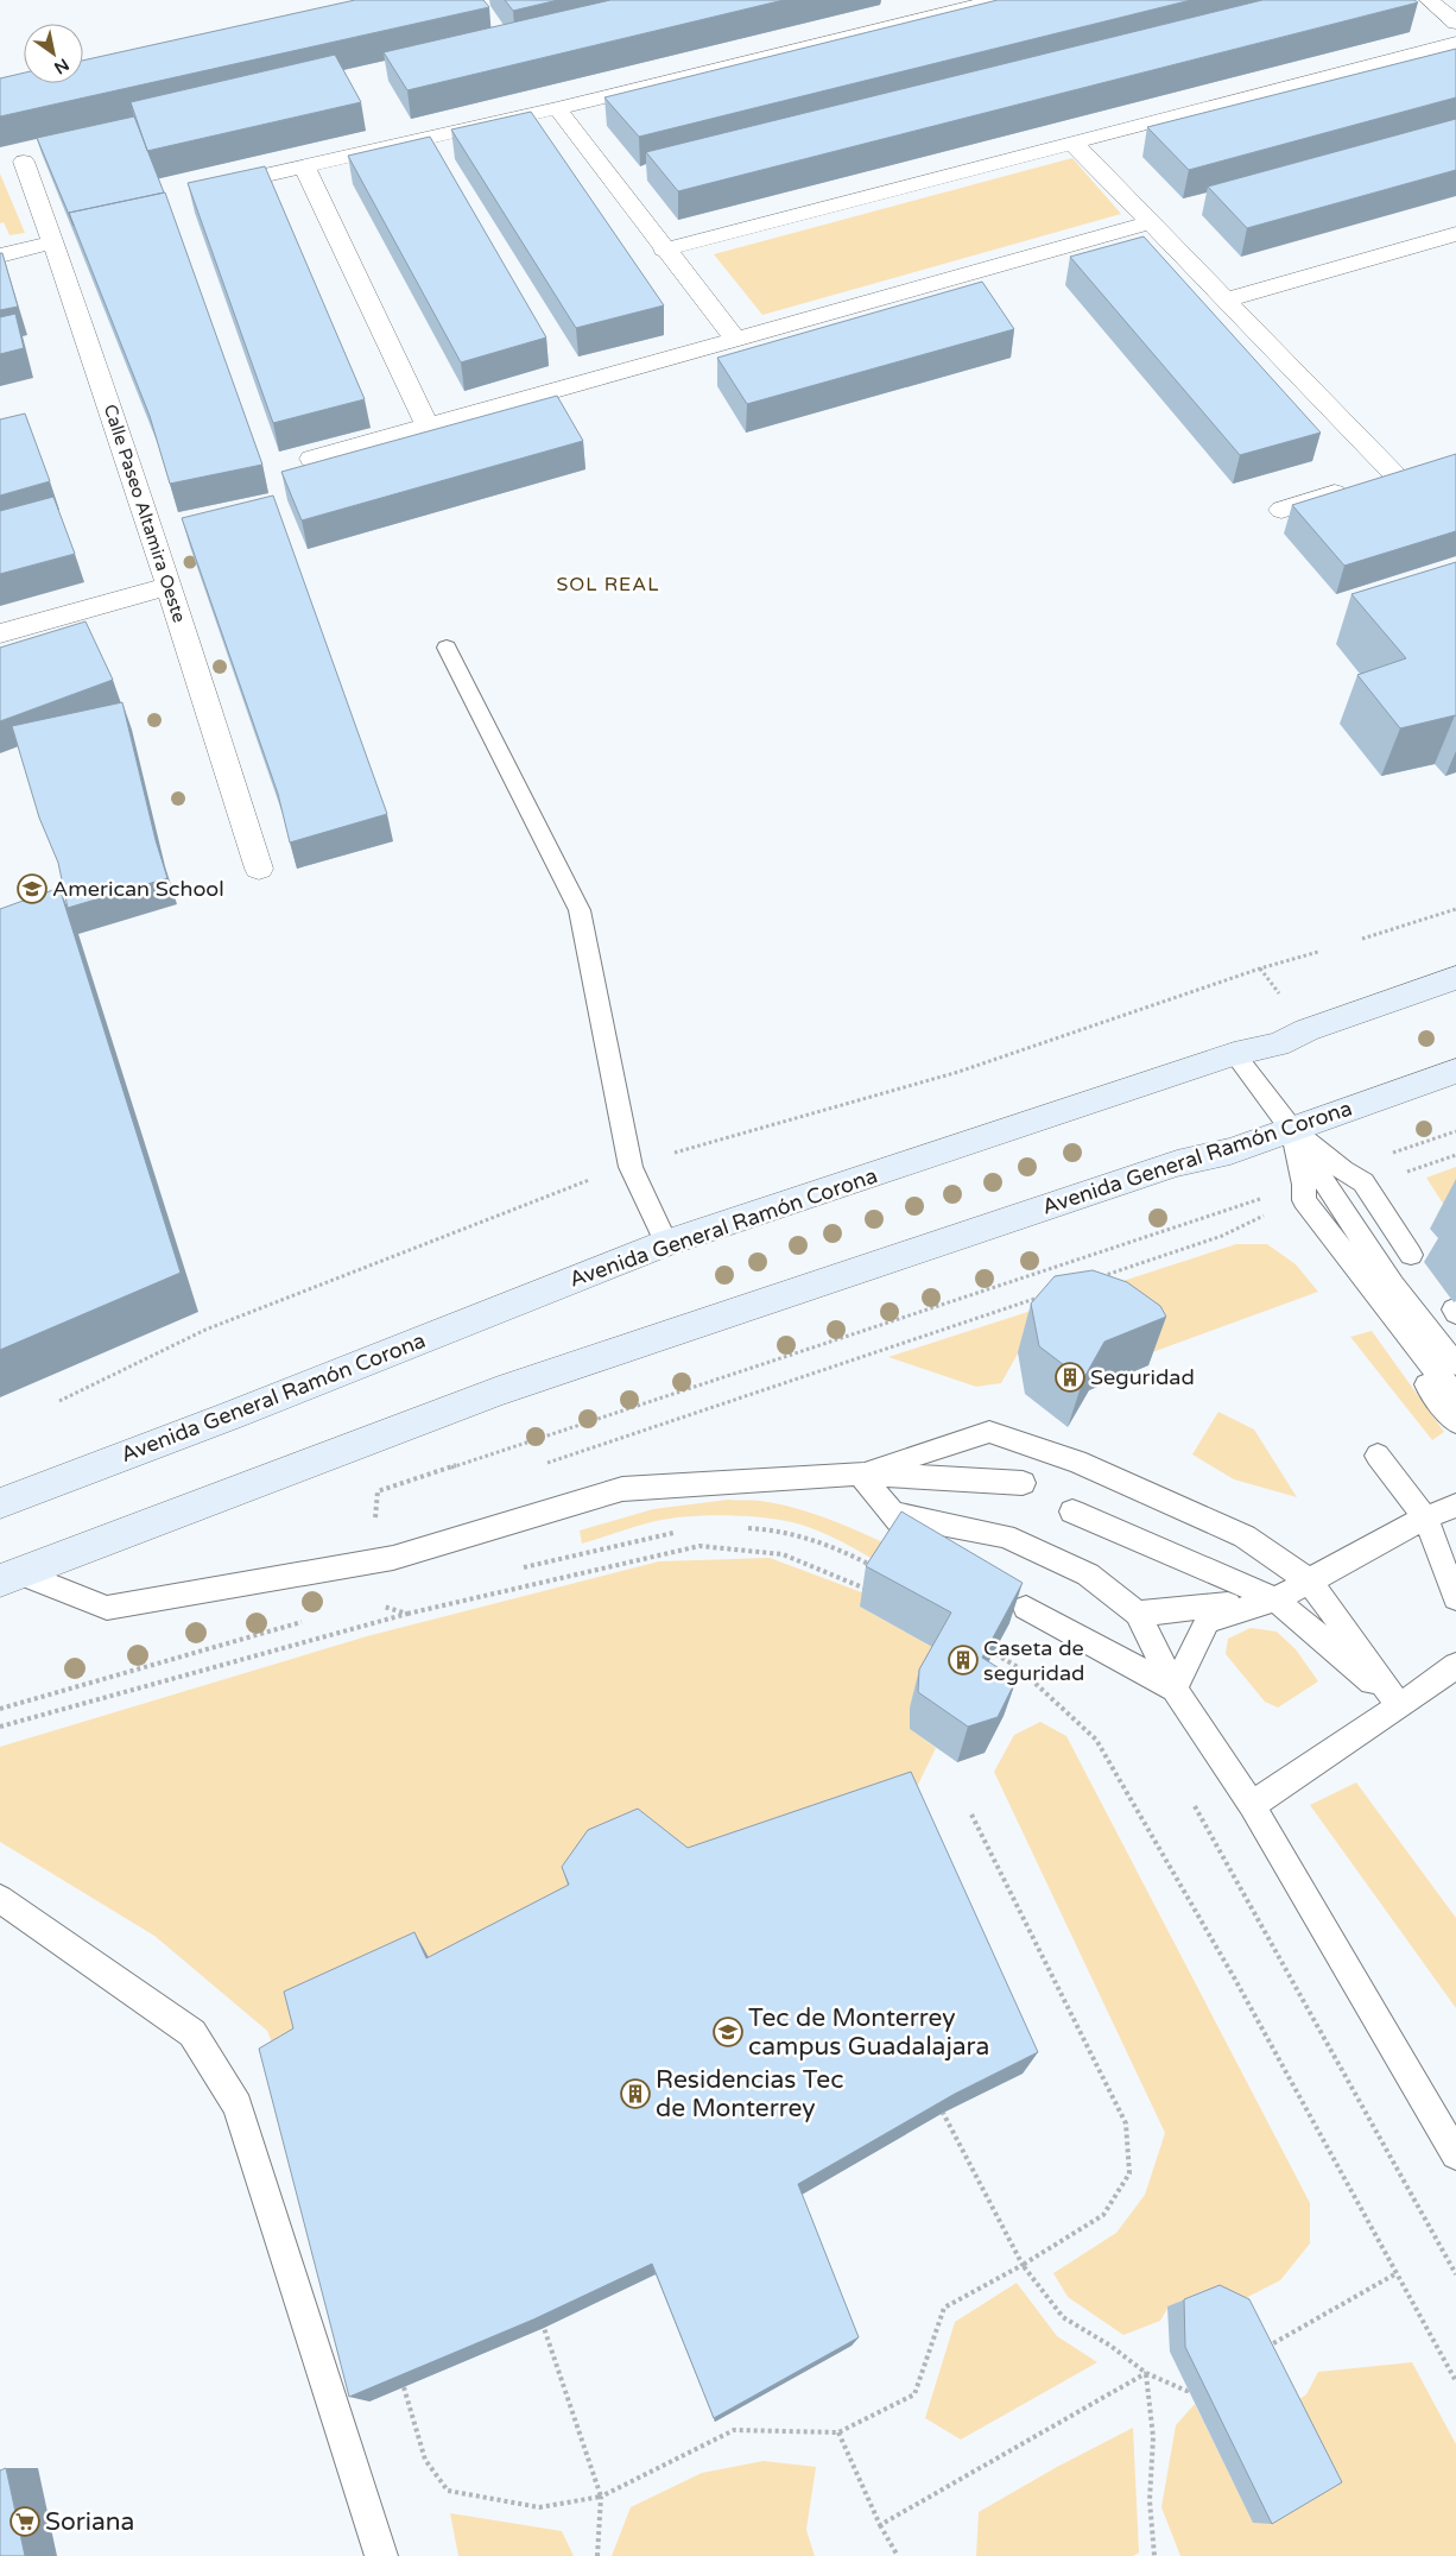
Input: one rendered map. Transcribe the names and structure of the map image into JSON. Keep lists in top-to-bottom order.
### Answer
{
  "streets": {
    "main road": ["Avenida General Ramón Corona"],
    "street": ["Calle Paseo Altamira Oeste"]
  },
  "districts": ["SOL REAL"],
  "places": {
    "school or university": ["American School", "Tec de Monterrey campus Guadalajara"],
    "building": ["Seguridad", "Caseta de seguridad", "Residencias Tec de Monterrey"],
    "supermarket": ["Soriana"]
  },
  "north": "bottom right"
}
